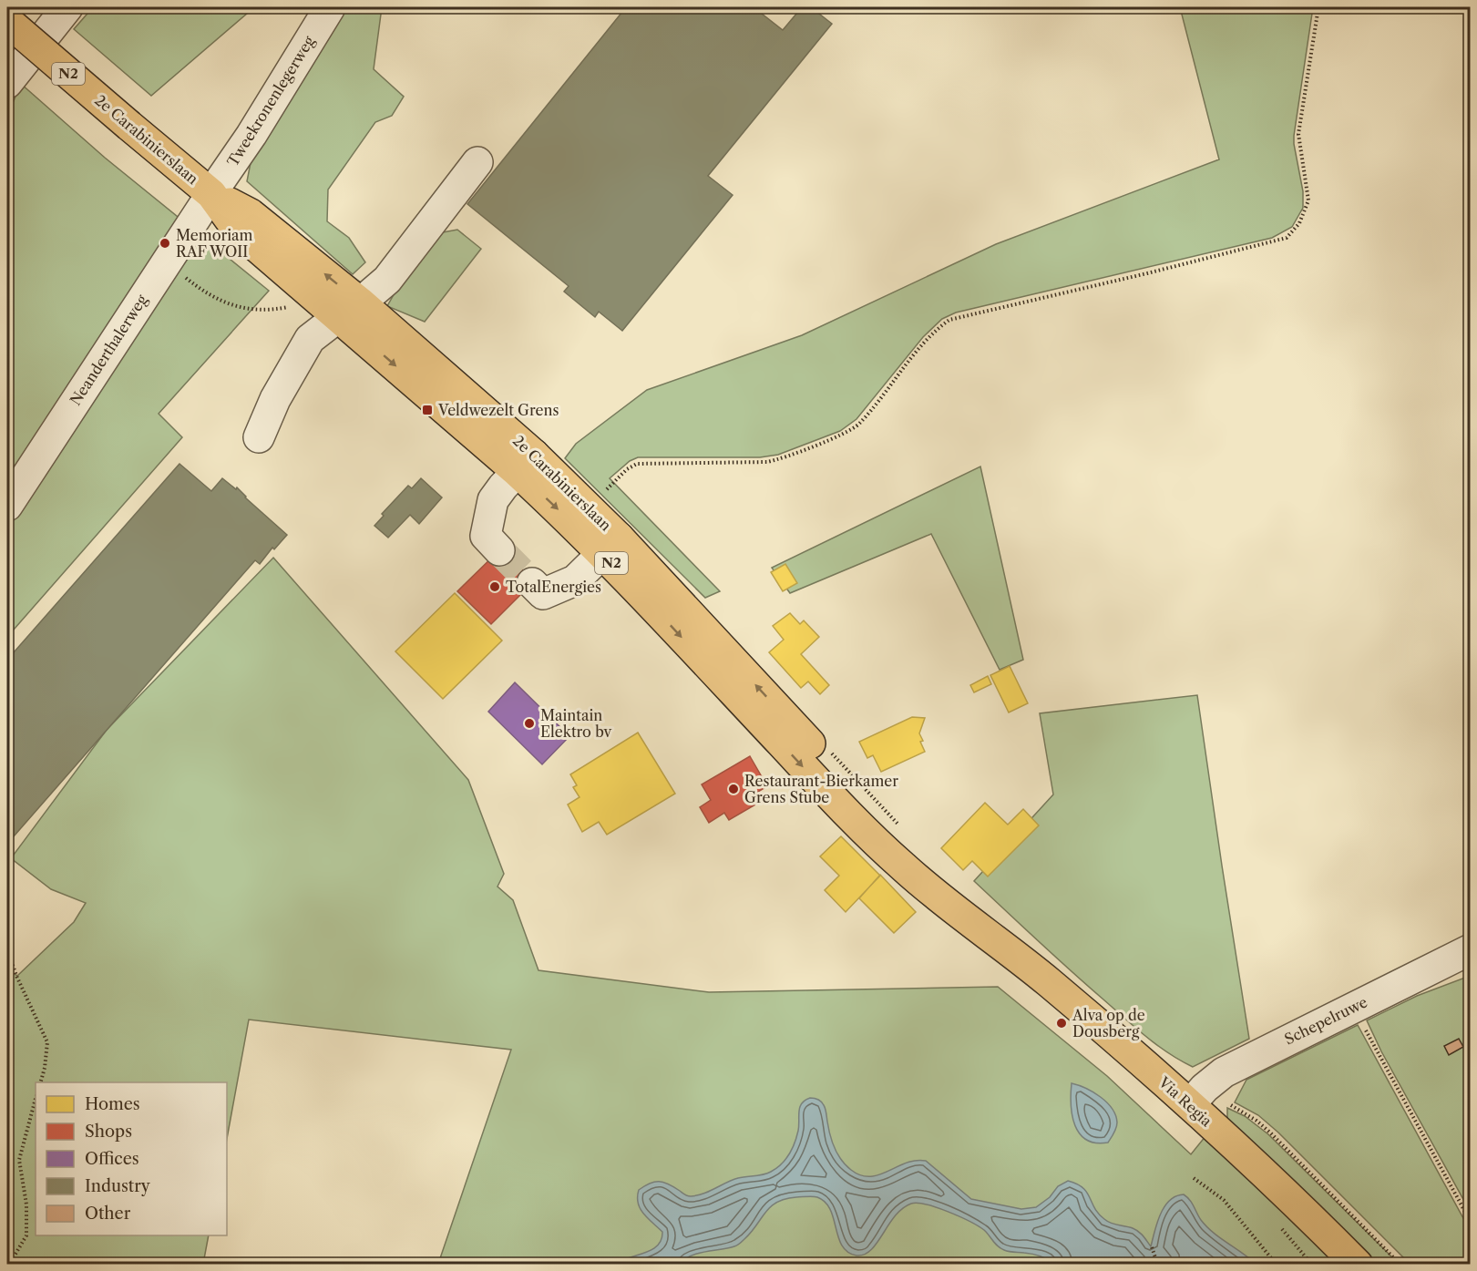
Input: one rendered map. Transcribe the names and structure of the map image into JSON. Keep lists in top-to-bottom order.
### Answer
{
  "streets": {
    "main road": ["N2", "2e Carabinierslaan", "Via Regia"],
    "street": ["Tweekronenlegerweg", "Neanderthalerweg", "Schepelruwe"]
  },
  "crossings": [
    ["Tweekronenlegerweg", "2e Carabinierslaan"],
    ["Tweekronenlegerweg", "Neanderthalerweg"],
    ["2e Carabinierslaan", "Neanderthalerweg"],
    ["2e Carabinierslaan", "Via Regia"],
    ["Schepelruwe", "Via Regia"]
  ],
  "places": {
    "other": [
      "Memoriam RAF WOII",
      "TotalEnergies",
      "Maintain Elektro bv",
      "Restaurant-Bierkamer Grens Stube",
      "Alva op de Dousberg"
    ],
    "transit": ["Veldwezelt Grens"]
  },
  "legend": [
    "Homes",
    "Shops",
    "Offices",
    "Industry",
    "Other"
  ]
}
